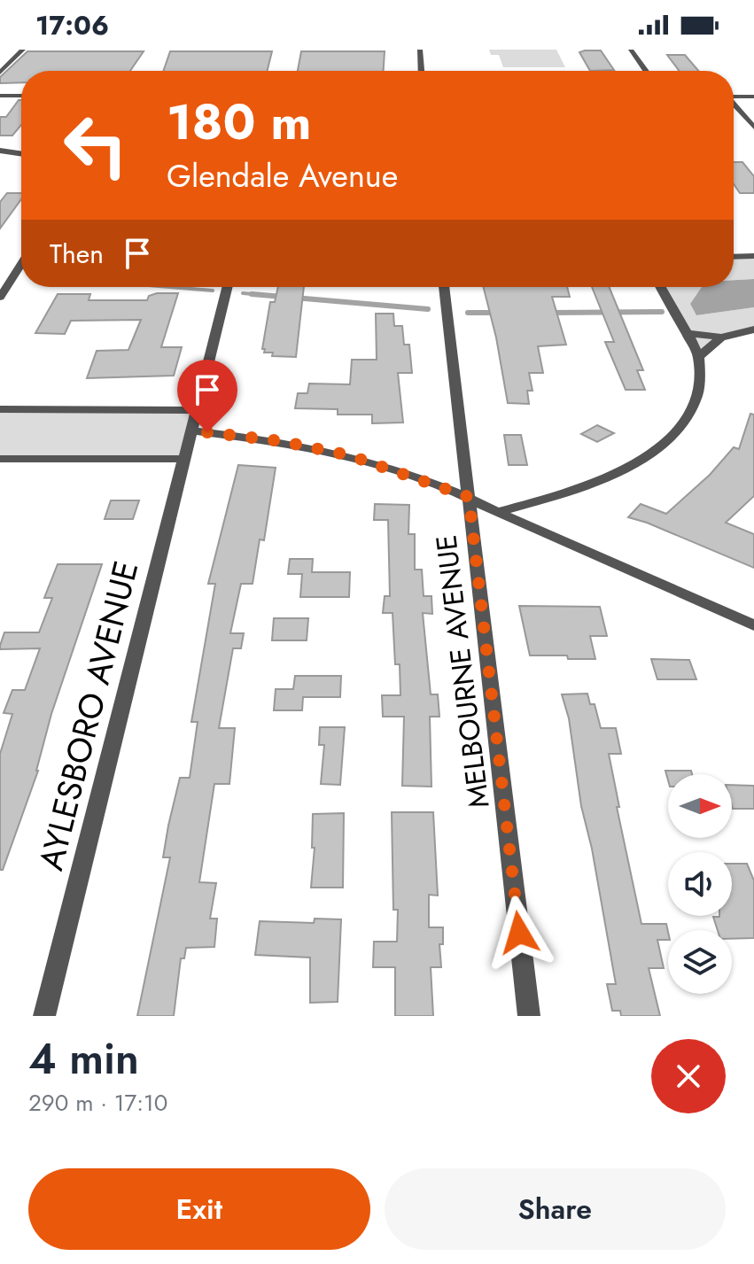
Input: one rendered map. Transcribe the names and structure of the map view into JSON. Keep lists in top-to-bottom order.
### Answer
{
  "streets": {
    "street": ["MELBOURNE AVENUE", "AYLESBORO AVENUE"]
  },
  "north": "right",
  "page": {
    "status": "17:06",
    "turn": ["180 m", "Glendale Avenue"],
    "then": "Then",
    "heading": ["4 min", "290 m · 17:10"],
    "buttons": ["Exit", "Share"]
  }
}
